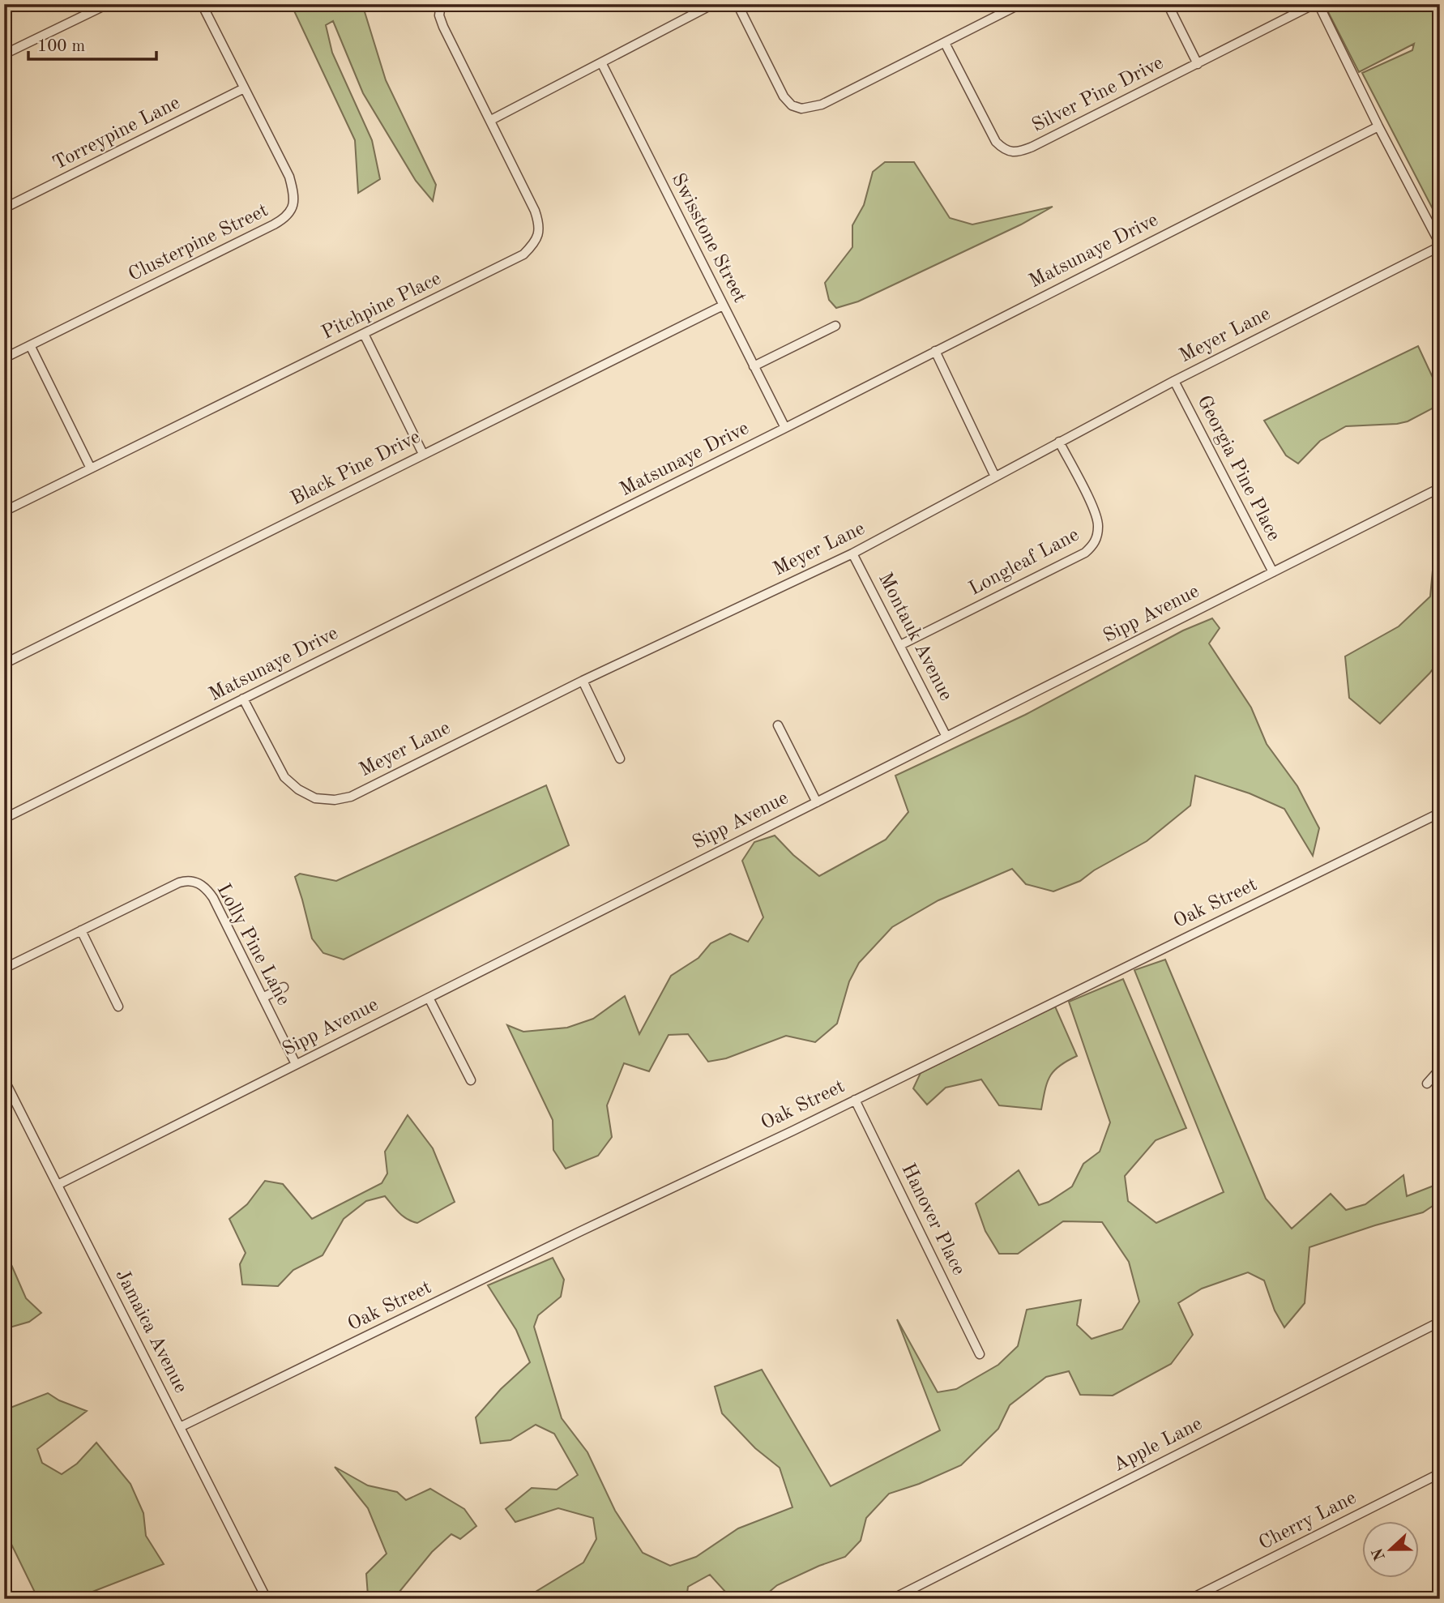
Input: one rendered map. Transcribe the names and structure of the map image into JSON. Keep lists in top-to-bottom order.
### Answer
{
  "streets": {
    "street": [
      "Silver Pine Drive",
      "Torreypine Lane",
      "Swisstone Street",
      "Clusterpine Street",
      "Matsunaye Drive",
      "Pitchpine Place",
      "Meyer Lane",
      "Black Pine Drive",
      "Georgia Pine Place",
      "Longleaf Lane",
      "Sipp Avenue",
      "Montauk Avenue",
      "Oak Street",
      "Lolly Pine Lane",
      "Hanover Place",
      "Jamaica Avenue",
      "Apple Lane",
      "Cherry Lane"
    ]
  },
  "crossings": [
    ["Torreypine Lane", "Clusterpine Street"],
    ["Swisstone Street", "Matsunaye Drive"],
    ["Swisstone Street", "Black Pine Drive"],
    ["Matsunaye Drive", "Meyer Lane"],
    ["Meyer Lane", "Georgia Pine Place"],
    ["Meyer Lane", "Longleaf Lane"],
    ["Meyer Lane", "Montauk Avenue"],
    ["Georgia Pine Place", "Sipp Avenue"],
    ["Longleaf Lane", "Montauk Avenue"],
    ["Sipp Avenue", "Montauk Avenue"],
    ["Sipp Avenue", "Lolly Pine Lane"],
    ["Sipp Avenue", "Jamaica Avenue"],
    ["Oak Street", "Hanover Place"],
    ["Oak Street", "Jamaica Avenue"]
  ],
  "scale_bar": "100 m",
  "north": "left"
}
